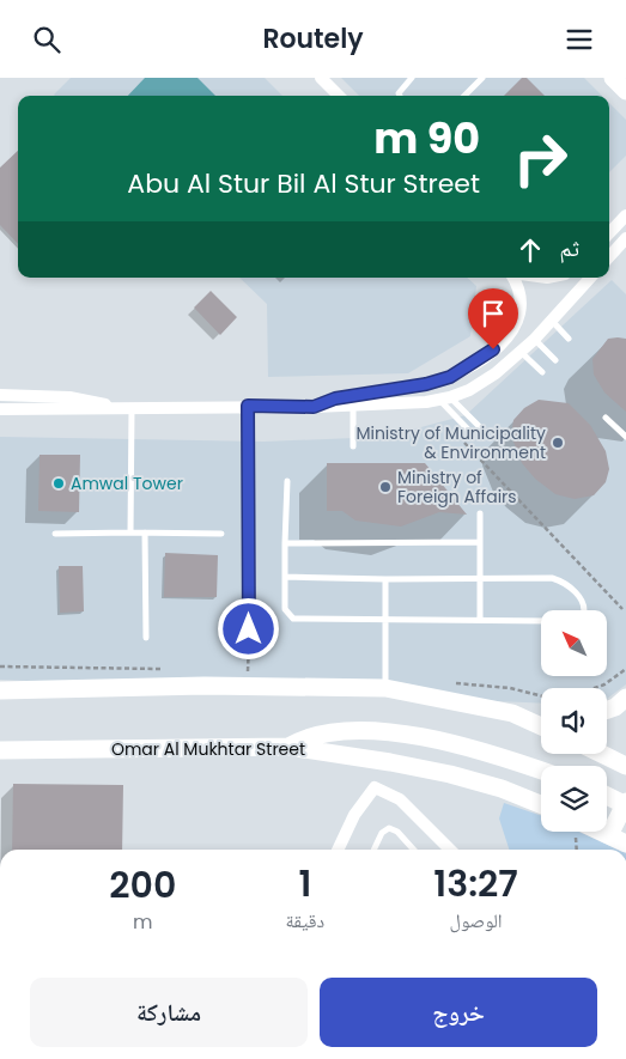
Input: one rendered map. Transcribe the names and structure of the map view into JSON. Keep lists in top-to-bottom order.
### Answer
{
  "streets": {
    "main road": ["Omar Al Mukhtar Street"]
  },
  "places": ["Ministry of Municipality & Environment", "Amwal Tower", "Ministry of Foreign Affairs"],
  "north": "top left",
  "page": {
    "header": "Routely",
    "turn": ["90 m", "Abu Al Stur Bil Al Stur Street"],
    "then": "ثم",
    "eta": [
      "13:27",
      "الوصول",
      "1",
      "دقيقة",
      "200",
      "m"
    ],
    "buttons": ["خروج", "مشاركة"]
  }
}
